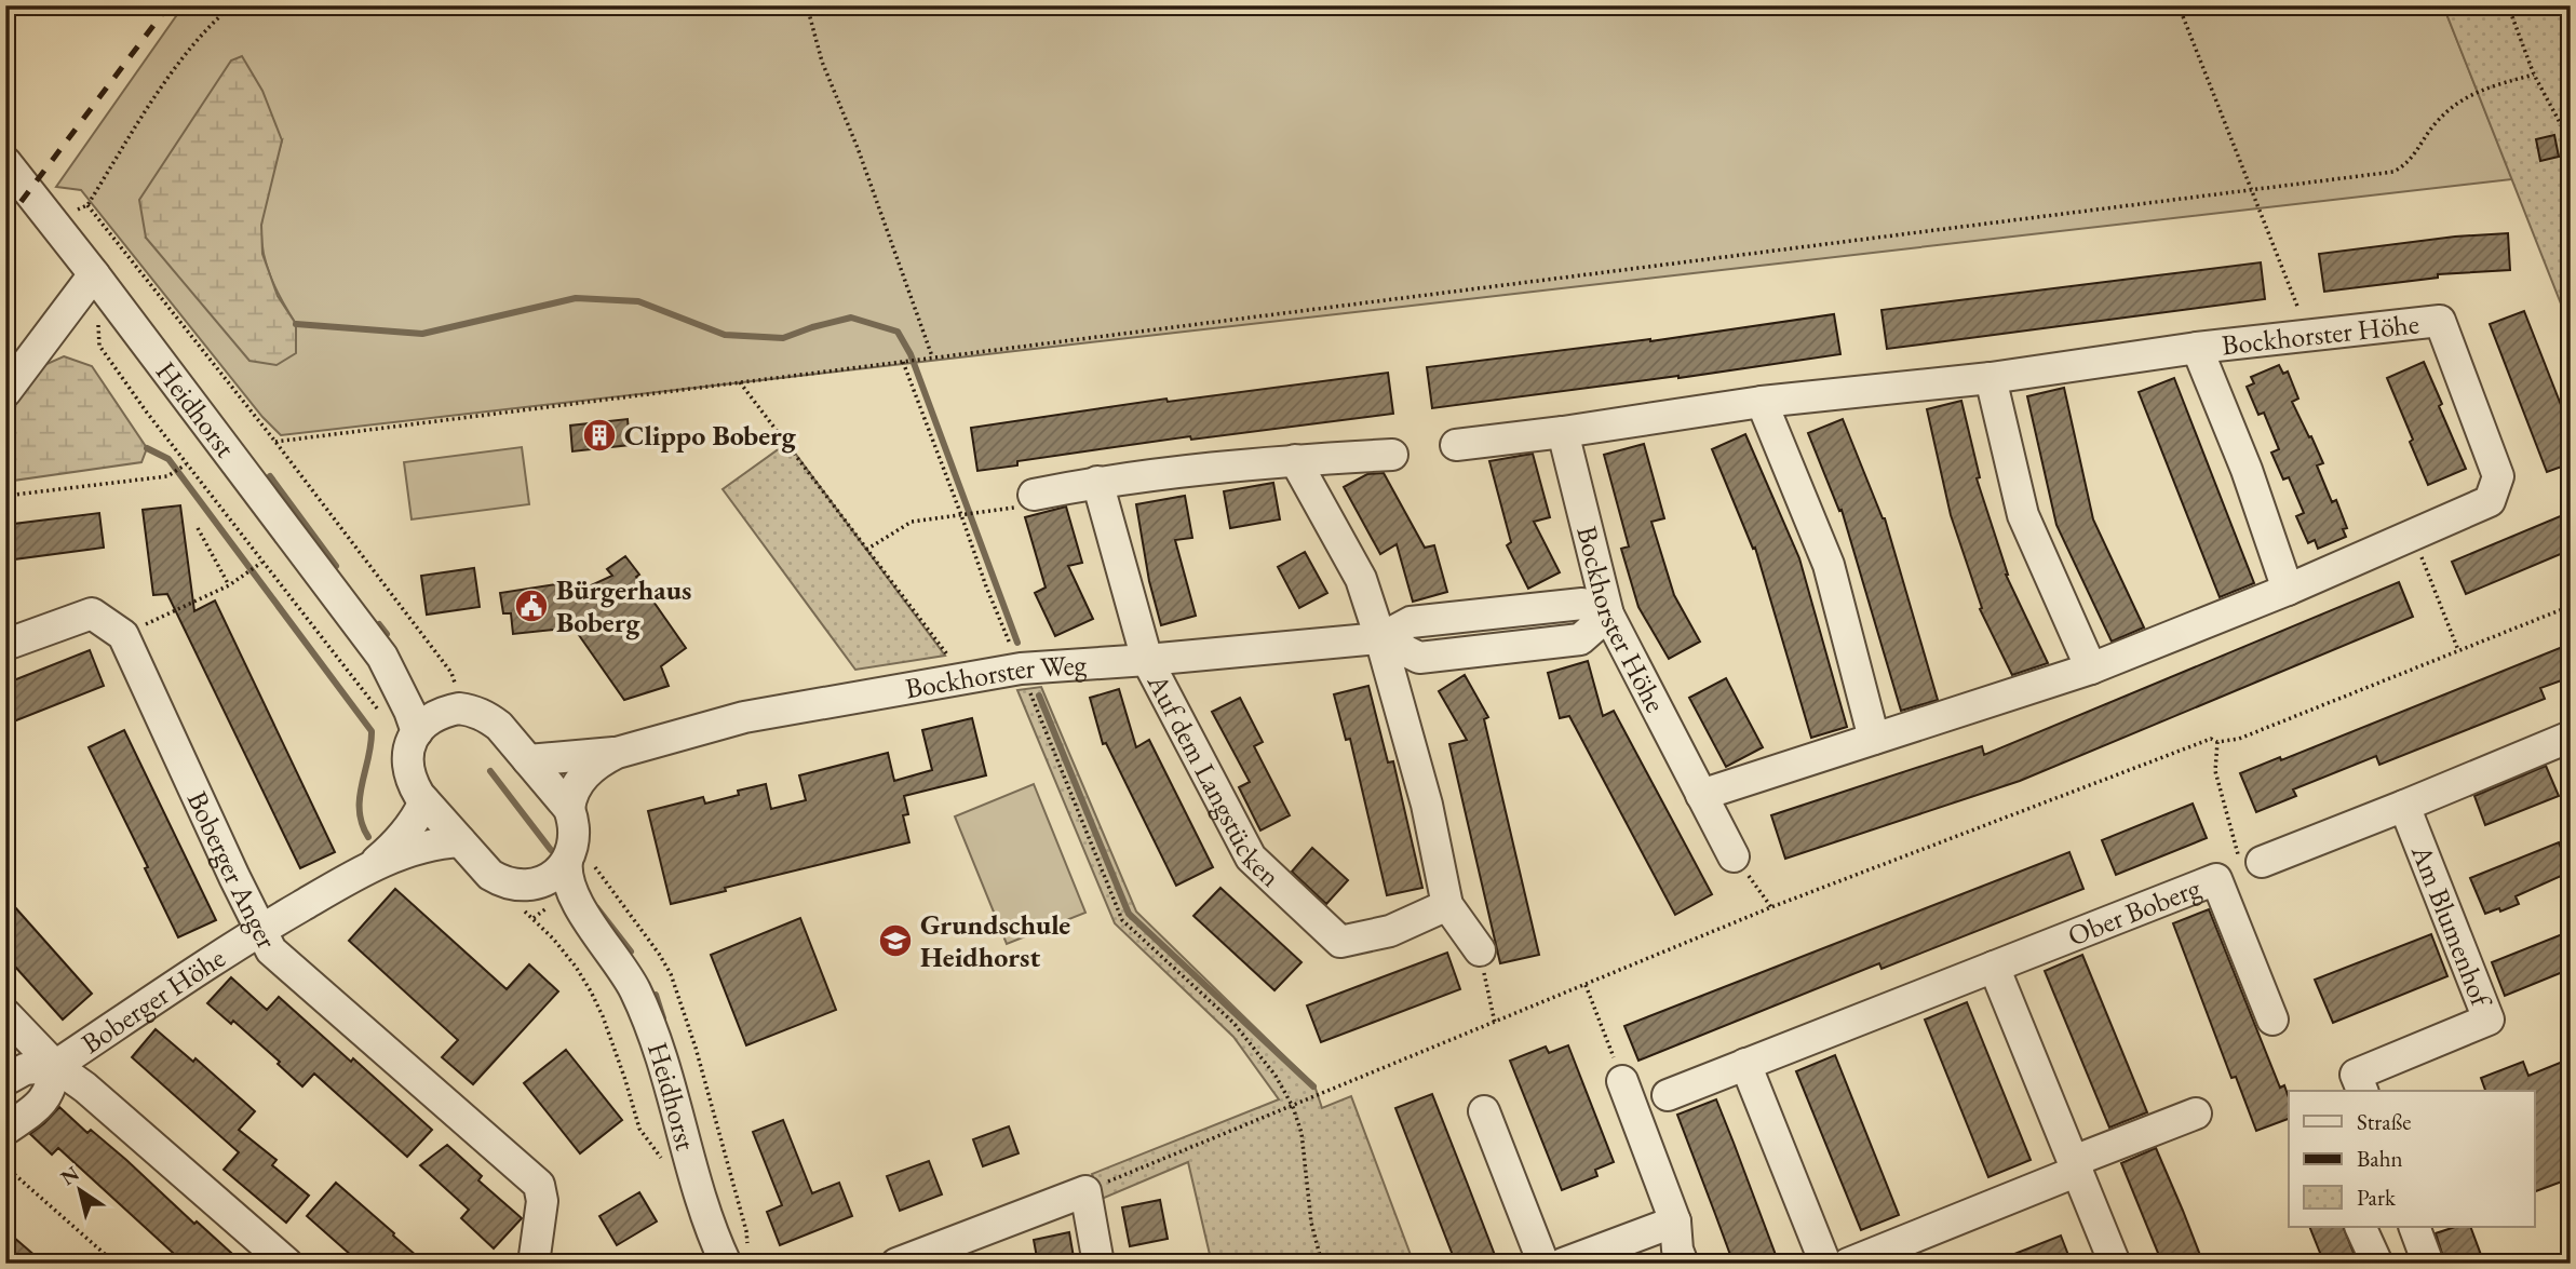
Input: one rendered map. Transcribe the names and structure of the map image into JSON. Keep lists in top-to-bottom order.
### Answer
{
  "streets": {
    "street": [
      "Bockhorster Höhe",
      "Heidhorst",
      "Bockhorster Weg",
      "Auf dem Langstücken",
      "Boberger Anger",
      "Ober Boberg",
      "Am Blumenhof",
      "Boberger Höhe"
    ]
  },
  "crossings": [
    ["Heidhorst", "Bockhorster Weg"],
    ["Heidhorst", "Boberger Höhe"],
    ["Bockhorster Weg", "Auf dem Langstücken"],
    ["Boberger Anger", "Boberger Höhe"]
  ],
  "places": {
    "building": ["Clippo Boberg"],
    "public building": ["Bürgerhaus Boberg"],
    "school or university": ["Grundschule Heidhorst"]
  },
  "legend": ["Straße", "Bahn", "Park"],
  "north": "top left"
}
